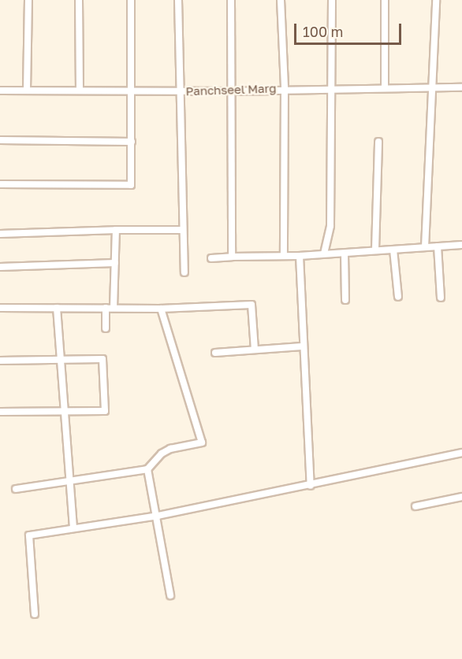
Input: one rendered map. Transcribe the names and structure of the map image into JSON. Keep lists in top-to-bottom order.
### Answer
{
  "streets": {
    "street": ["Panchseel Marg"]
  },
  "scale_bar": "100 m"
}
